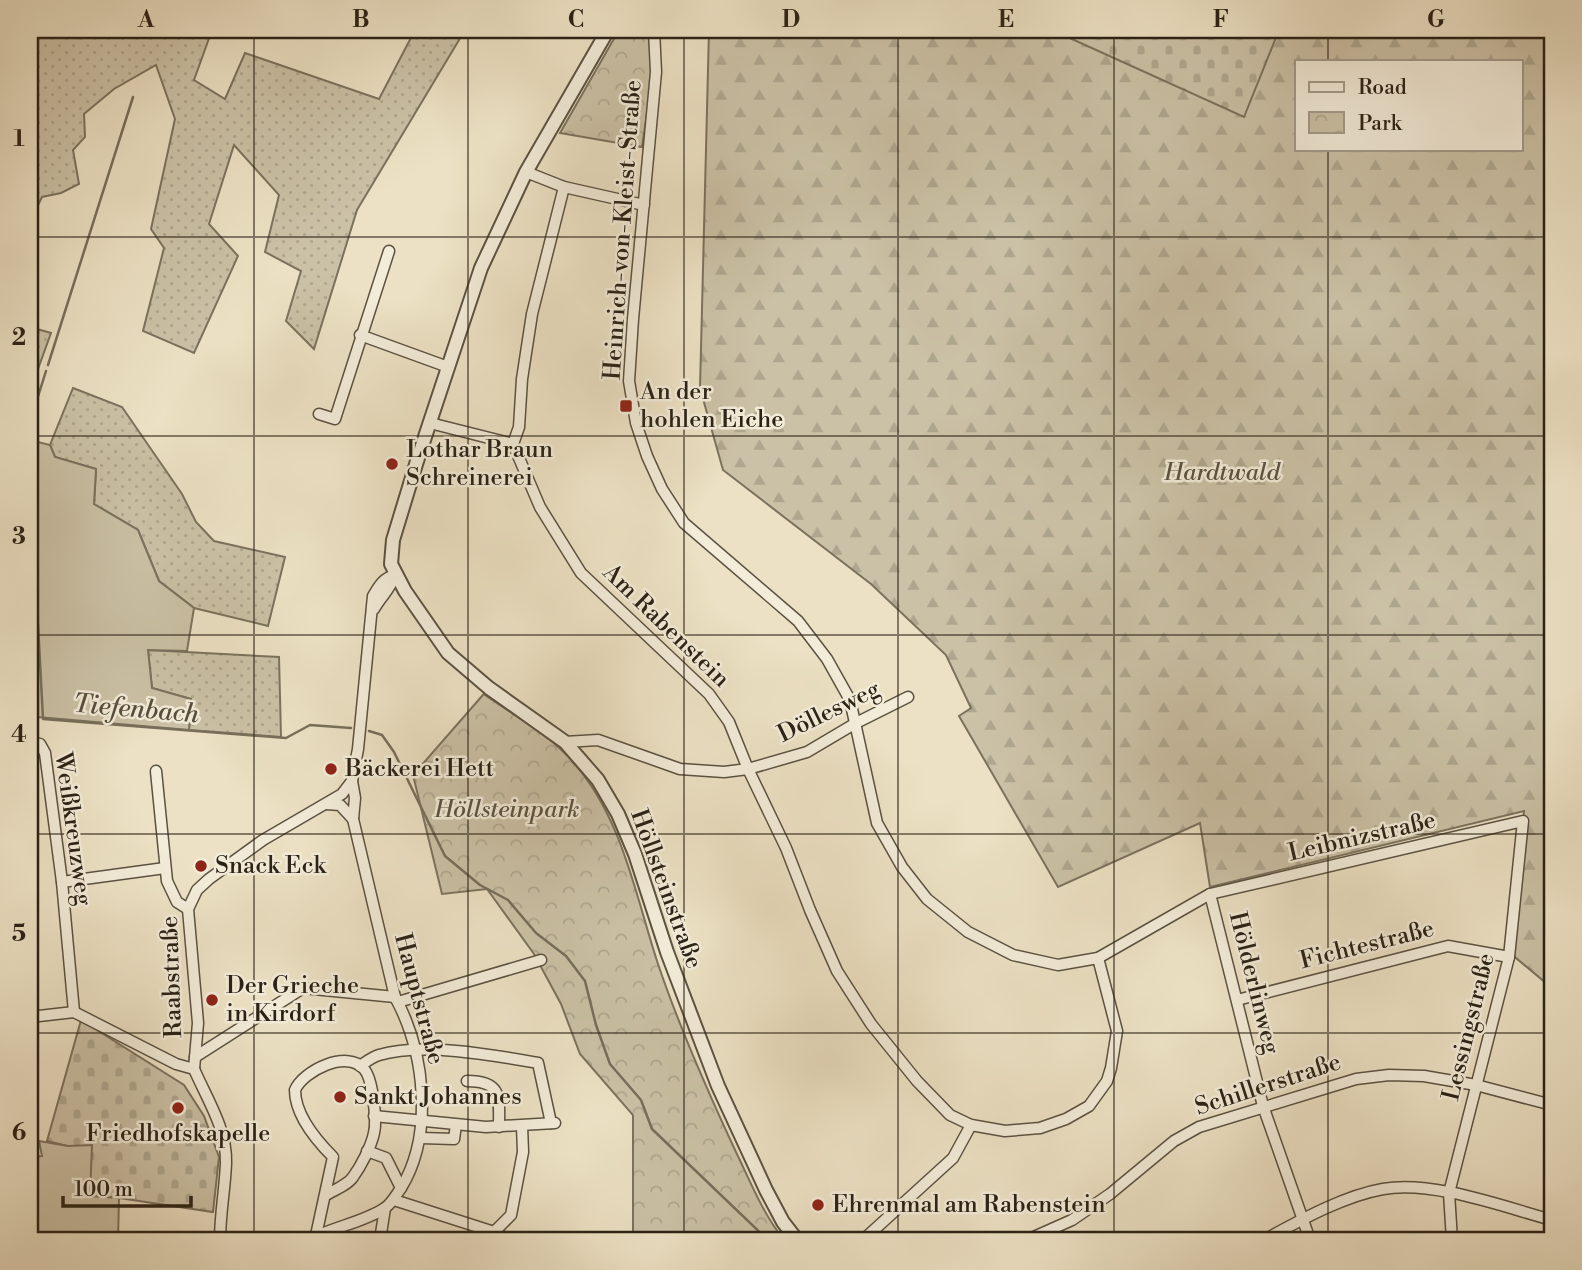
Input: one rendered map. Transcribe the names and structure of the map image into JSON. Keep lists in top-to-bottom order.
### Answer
{
  "streets": {
    "street": [
      "Heinrich-von-Kleist-Straße",
      "Am Rabenstein",
      "Döllesweg",
      "Weißkreuzweg",
      "Leibnizstraße",
      "Höllsteinstraße",
      "Fichtestraße",
      "Raabstraße",
      "Hölderlinweg",
      "Hauptstraße",
      "Lessingstraße",
      "Schillerstraße"
    ]
  },
  "crossings": [
    ["Heinrich-von-Kleist-Straße", "Am Rabenstein"],
    ["Heinrich-von-Kleist-Straße", "Döllesweg"],
    ["Heinrich-von-Kleist-Straße", "Leibnizstraße"],
    ["Heinrich-von-Kleist-Straße", "Hölderlinweg"],
    ["Am Rabenstein", "Döllesweg"],
    ["Döllesweg", "Höllsteinstraße"],
    ["Leibnizstraße", "Hölderlinweg"],
    ["Leibnizstraße", "Lessingstraße"],
    ["Fichtestraße", "Hölderlinweg"],
    ["Fichtestraße", "Lessingstraße"],
    ["Raabstraße", "Hauptstraße"],
    ["Hölderlinweg", "Schillerstraße"],
    ["Lessingstraße", "Schillerstraße"]
  ],
  "water": ["Tiefenbach"],
  "parks": ["Hardtwald", "Höllsteinpark"],
  "places": {
    "transit": ["An der hohlen Eiche"],
    "other": [
      "Lothar Braun Schreinerei",
      "Bäckerei Hett",
      "Snack Eck",
      "Der Grieche in Kirdorf",
      "Sankt Johannes",
      "Friedhofskapelle",
      "Ehrenmal am Rabenstein"
    ]
  },
  "legend": ["Road", "Park"],
  "scale_bar": "100 m",
  "grid": {
    "columns": [
      "A",
      "B",
      "C",
      "D",
      "E",
      "F",
      "G"
    ],
    "rows": [
      "1",
      "2",
      "3",
      "4",
      "5",
      "6"
    ]
  }
}
